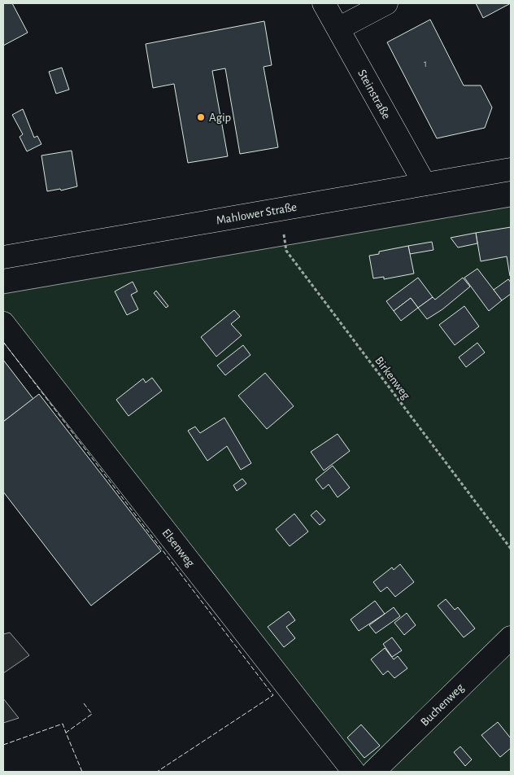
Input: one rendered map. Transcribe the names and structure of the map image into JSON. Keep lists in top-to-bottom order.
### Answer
{
  "streets": {
    "main road": [
      "Steinstraße",
      "Mahlower Straße",
      "Elsenweg",
      "Buchenweg"
    ],
    "path": ["Birkenweg"]
  },
  "crossings": [
    ["Steinstraße", "Mahlower Straße"],
    ["Mahlower Straße", "Birkenweg"]
  ],
  "places": ["Agip"],
  "house_numbers": ["1"]
}
